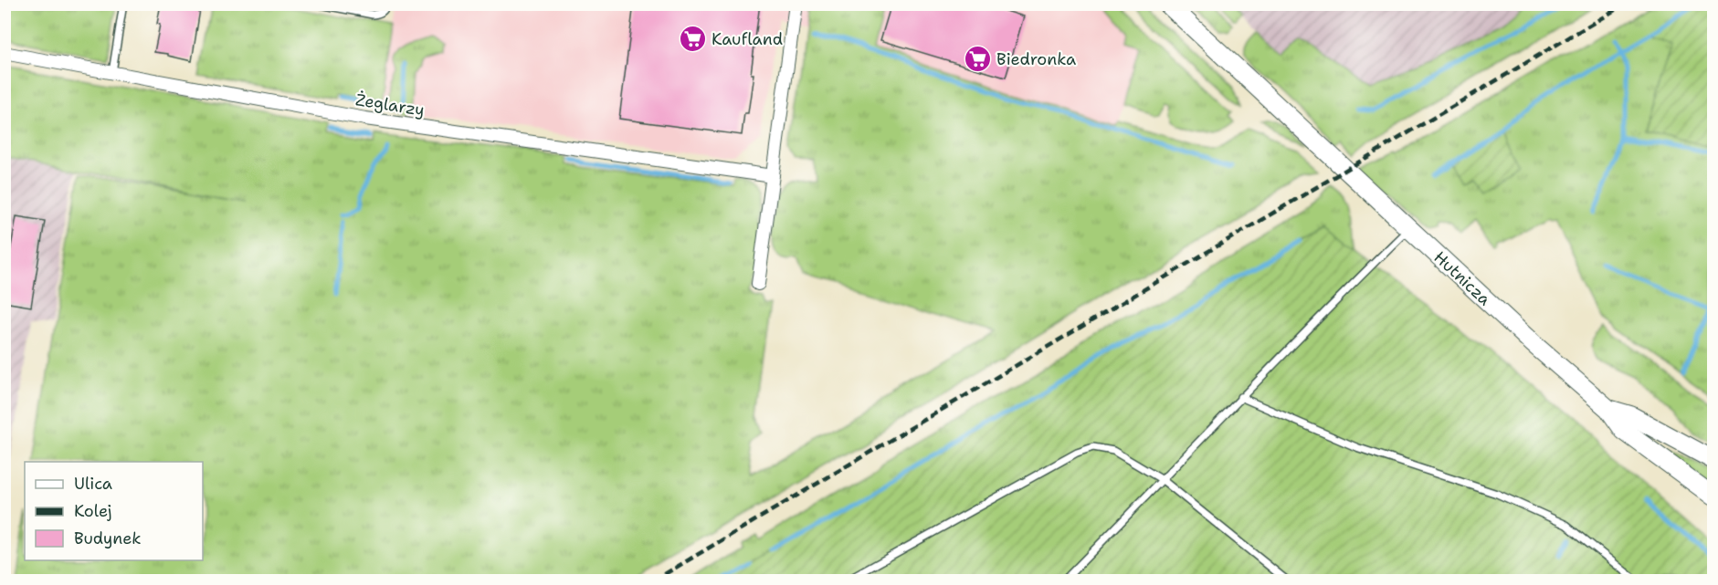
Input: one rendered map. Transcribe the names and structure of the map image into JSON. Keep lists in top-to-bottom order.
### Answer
{
  "streets": {
    "main road": ["Hutnicza"],
    "street": ["Żeglarzy"]
  },
  "places": {
    "supermarket": ["Kaufland", "Biedronka"]
  },
  "legend": ["Ulica", "Kolej", "Budynek"]
}
